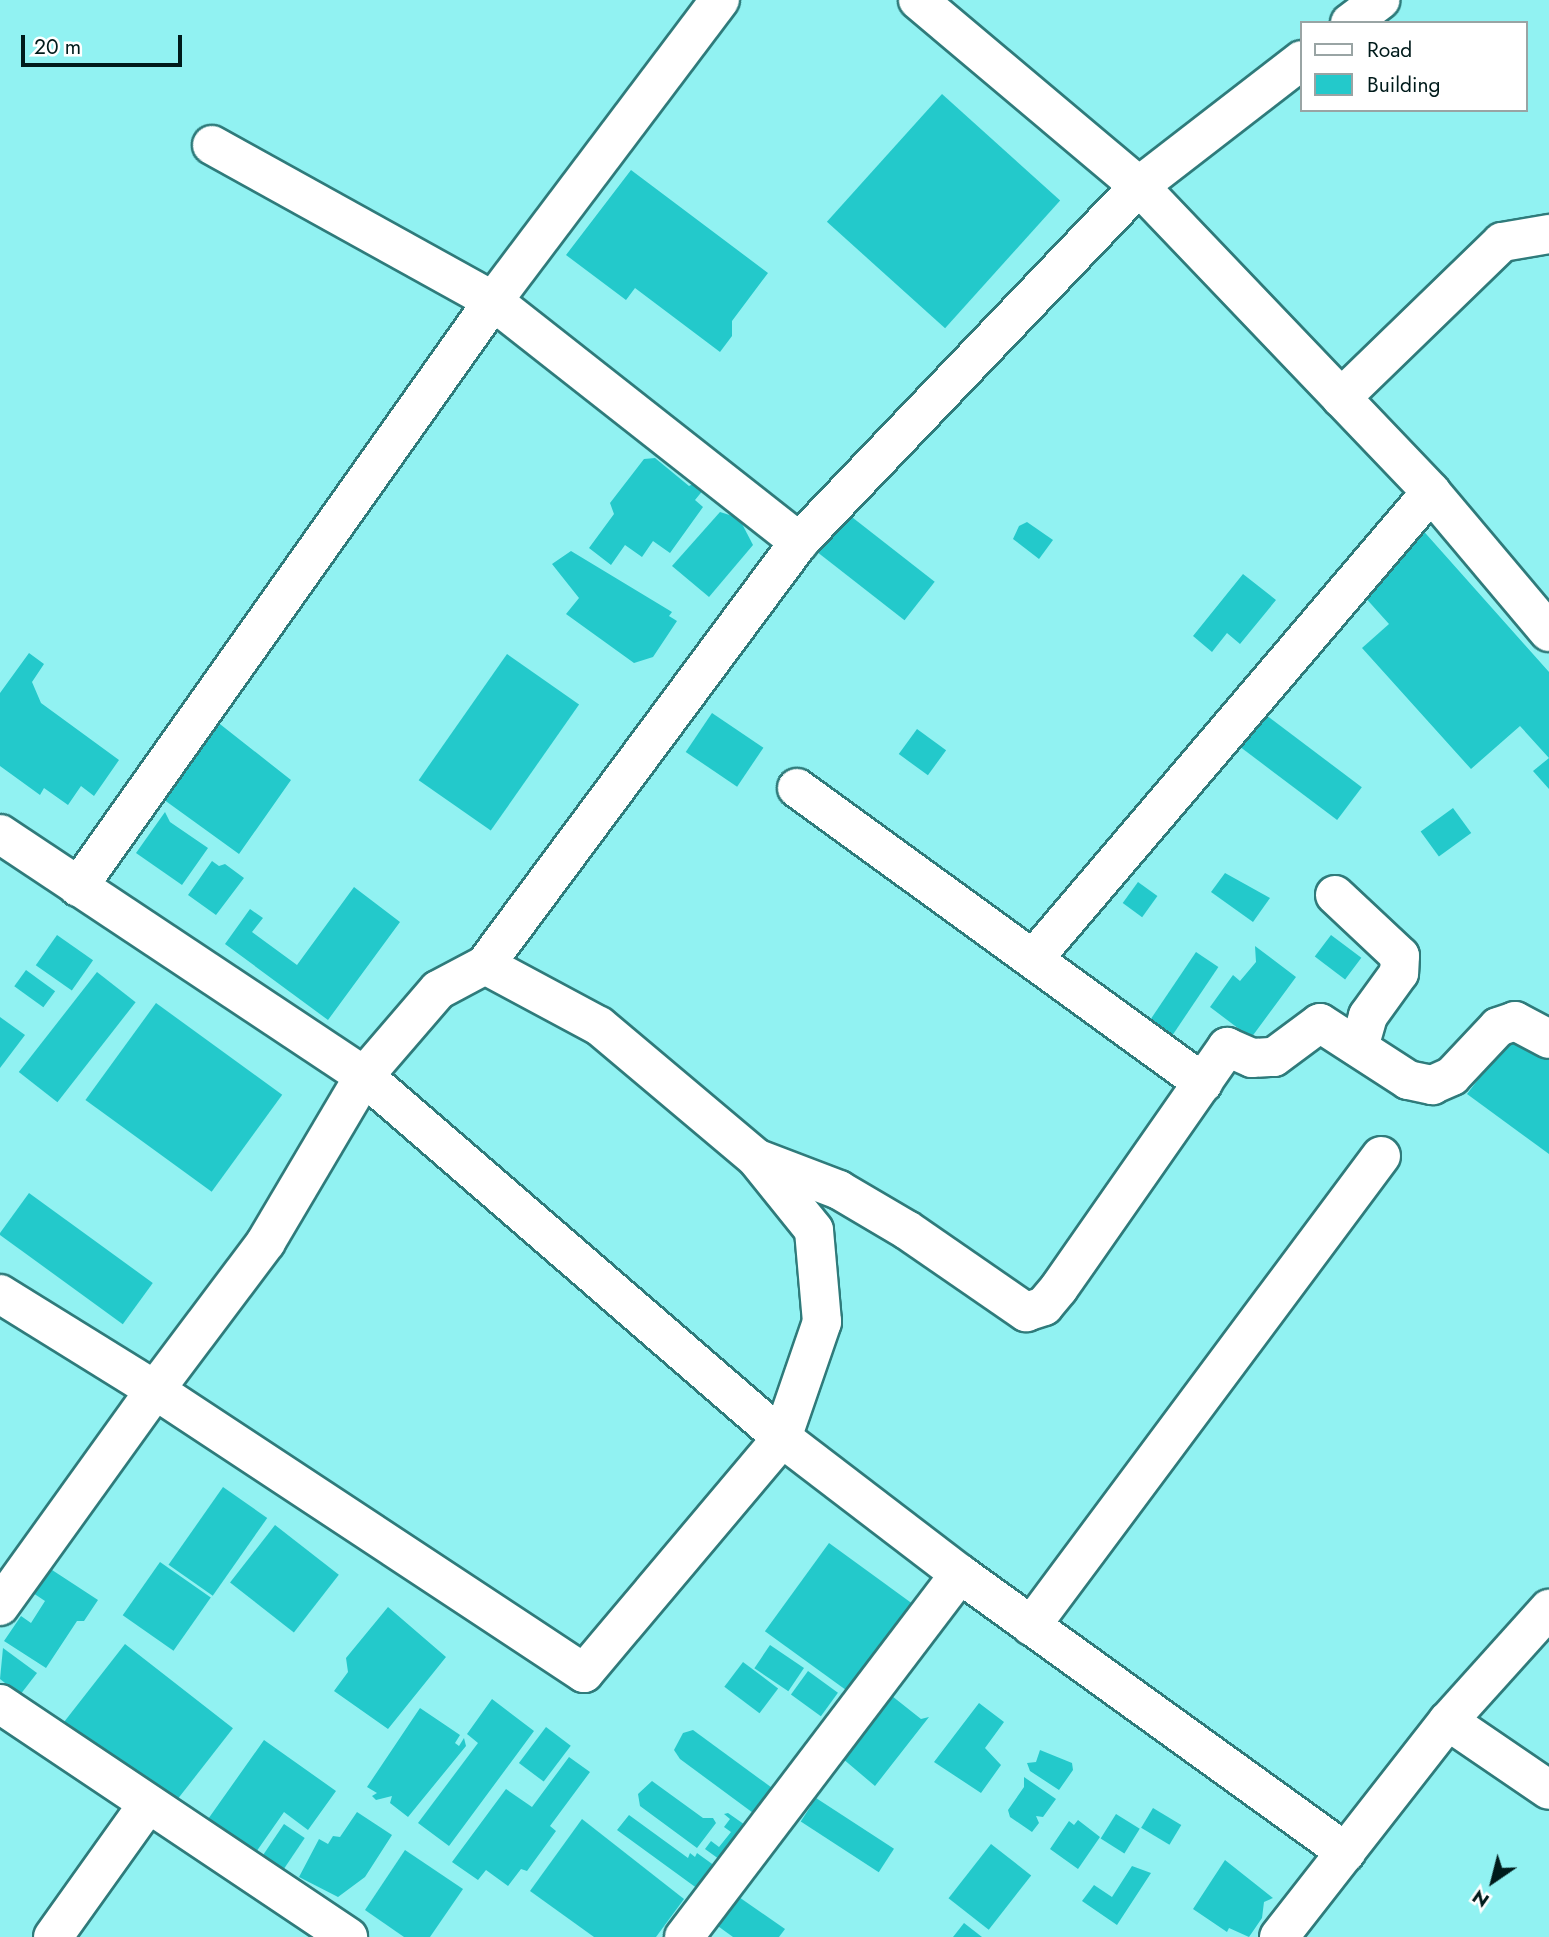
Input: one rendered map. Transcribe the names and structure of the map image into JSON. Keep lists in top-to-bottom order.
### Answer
{
  "legend": ["Road", "Building"],
  "scale_bar": "20 m",
  "north": "bottom left"
}
